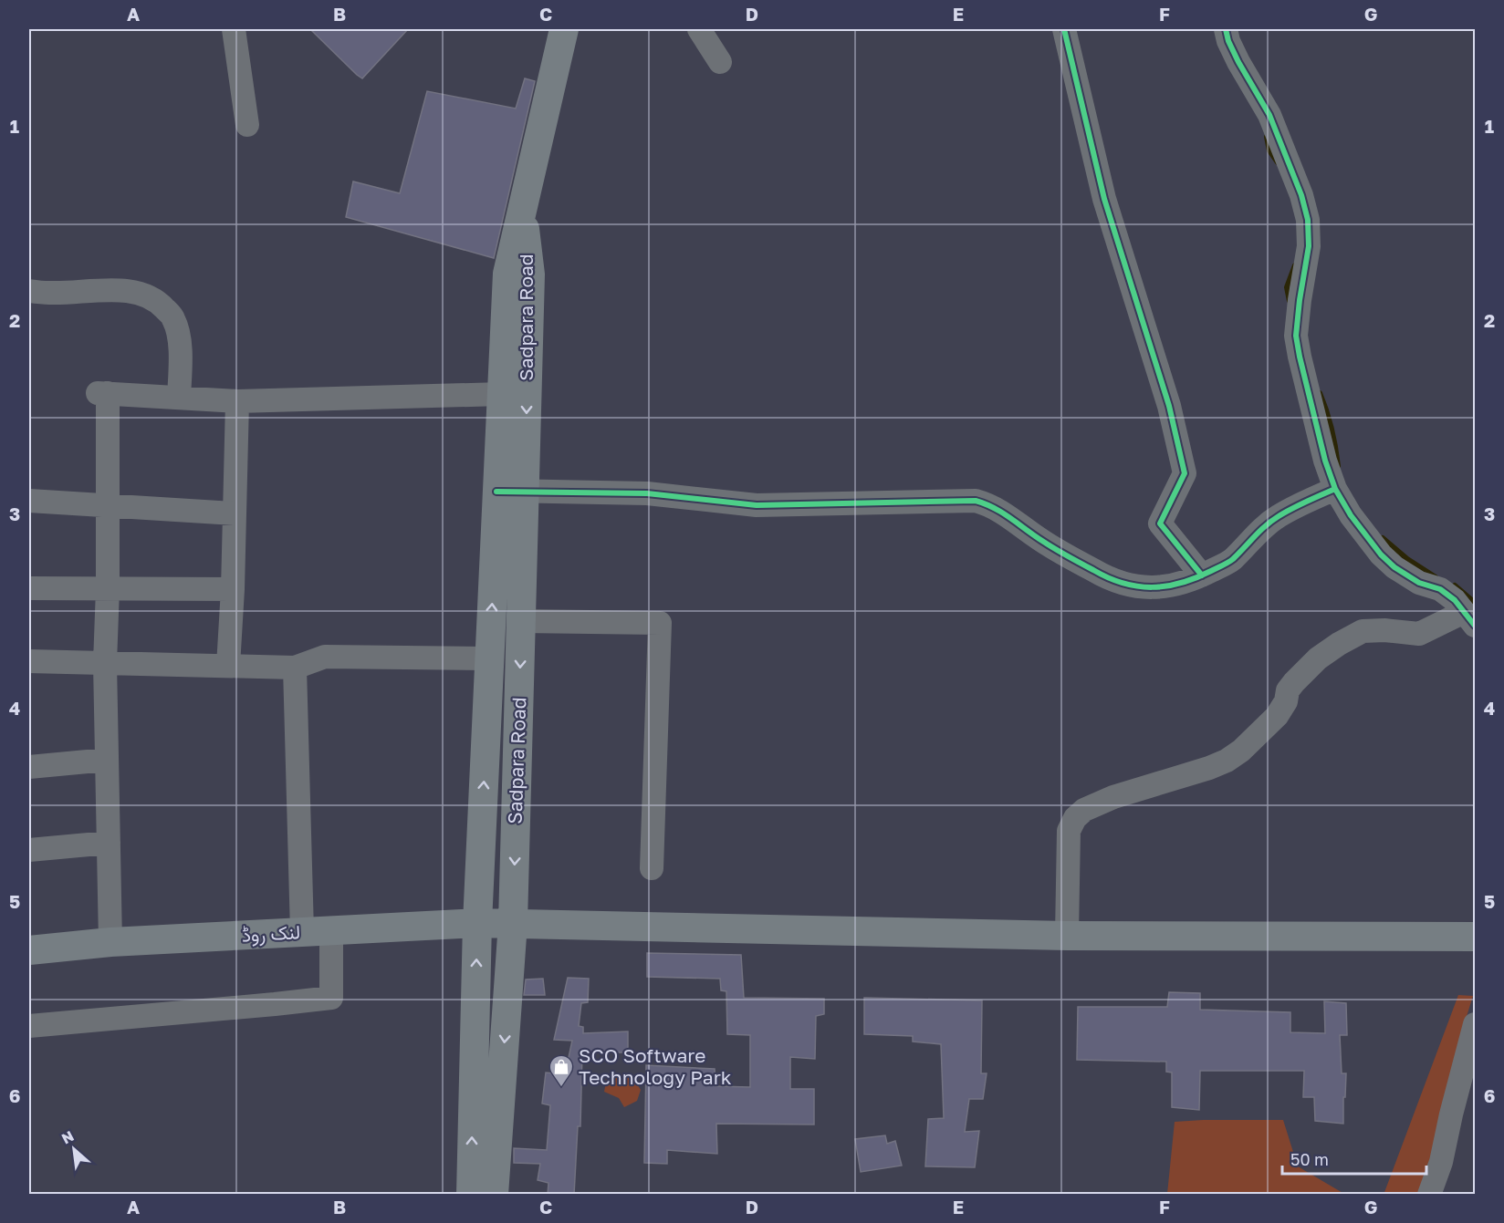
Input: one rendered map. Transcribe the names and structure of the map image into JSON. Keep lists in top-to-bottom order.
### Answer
{
  "streets": {
    "main road": ["Sadpara Road", "لنک روڈ"]
  },
  "crossings": [
    ["Sadpara Road", "لنک روڈ"]
  ],
  "places": {
    "shop": ["SCO Software Technology Park"]
  },
  "scale_bar": "50 m",
  "north": "top left",
  "grid": {
    "columns": [
      "A",
      "B",
      "C",
      "D",
      "E",
      "F",
      "G"
    ],
    "rows": [
      "1",
      "2",
      "3",
      "4",
      "5",
      "6"
    ]
  }
}
